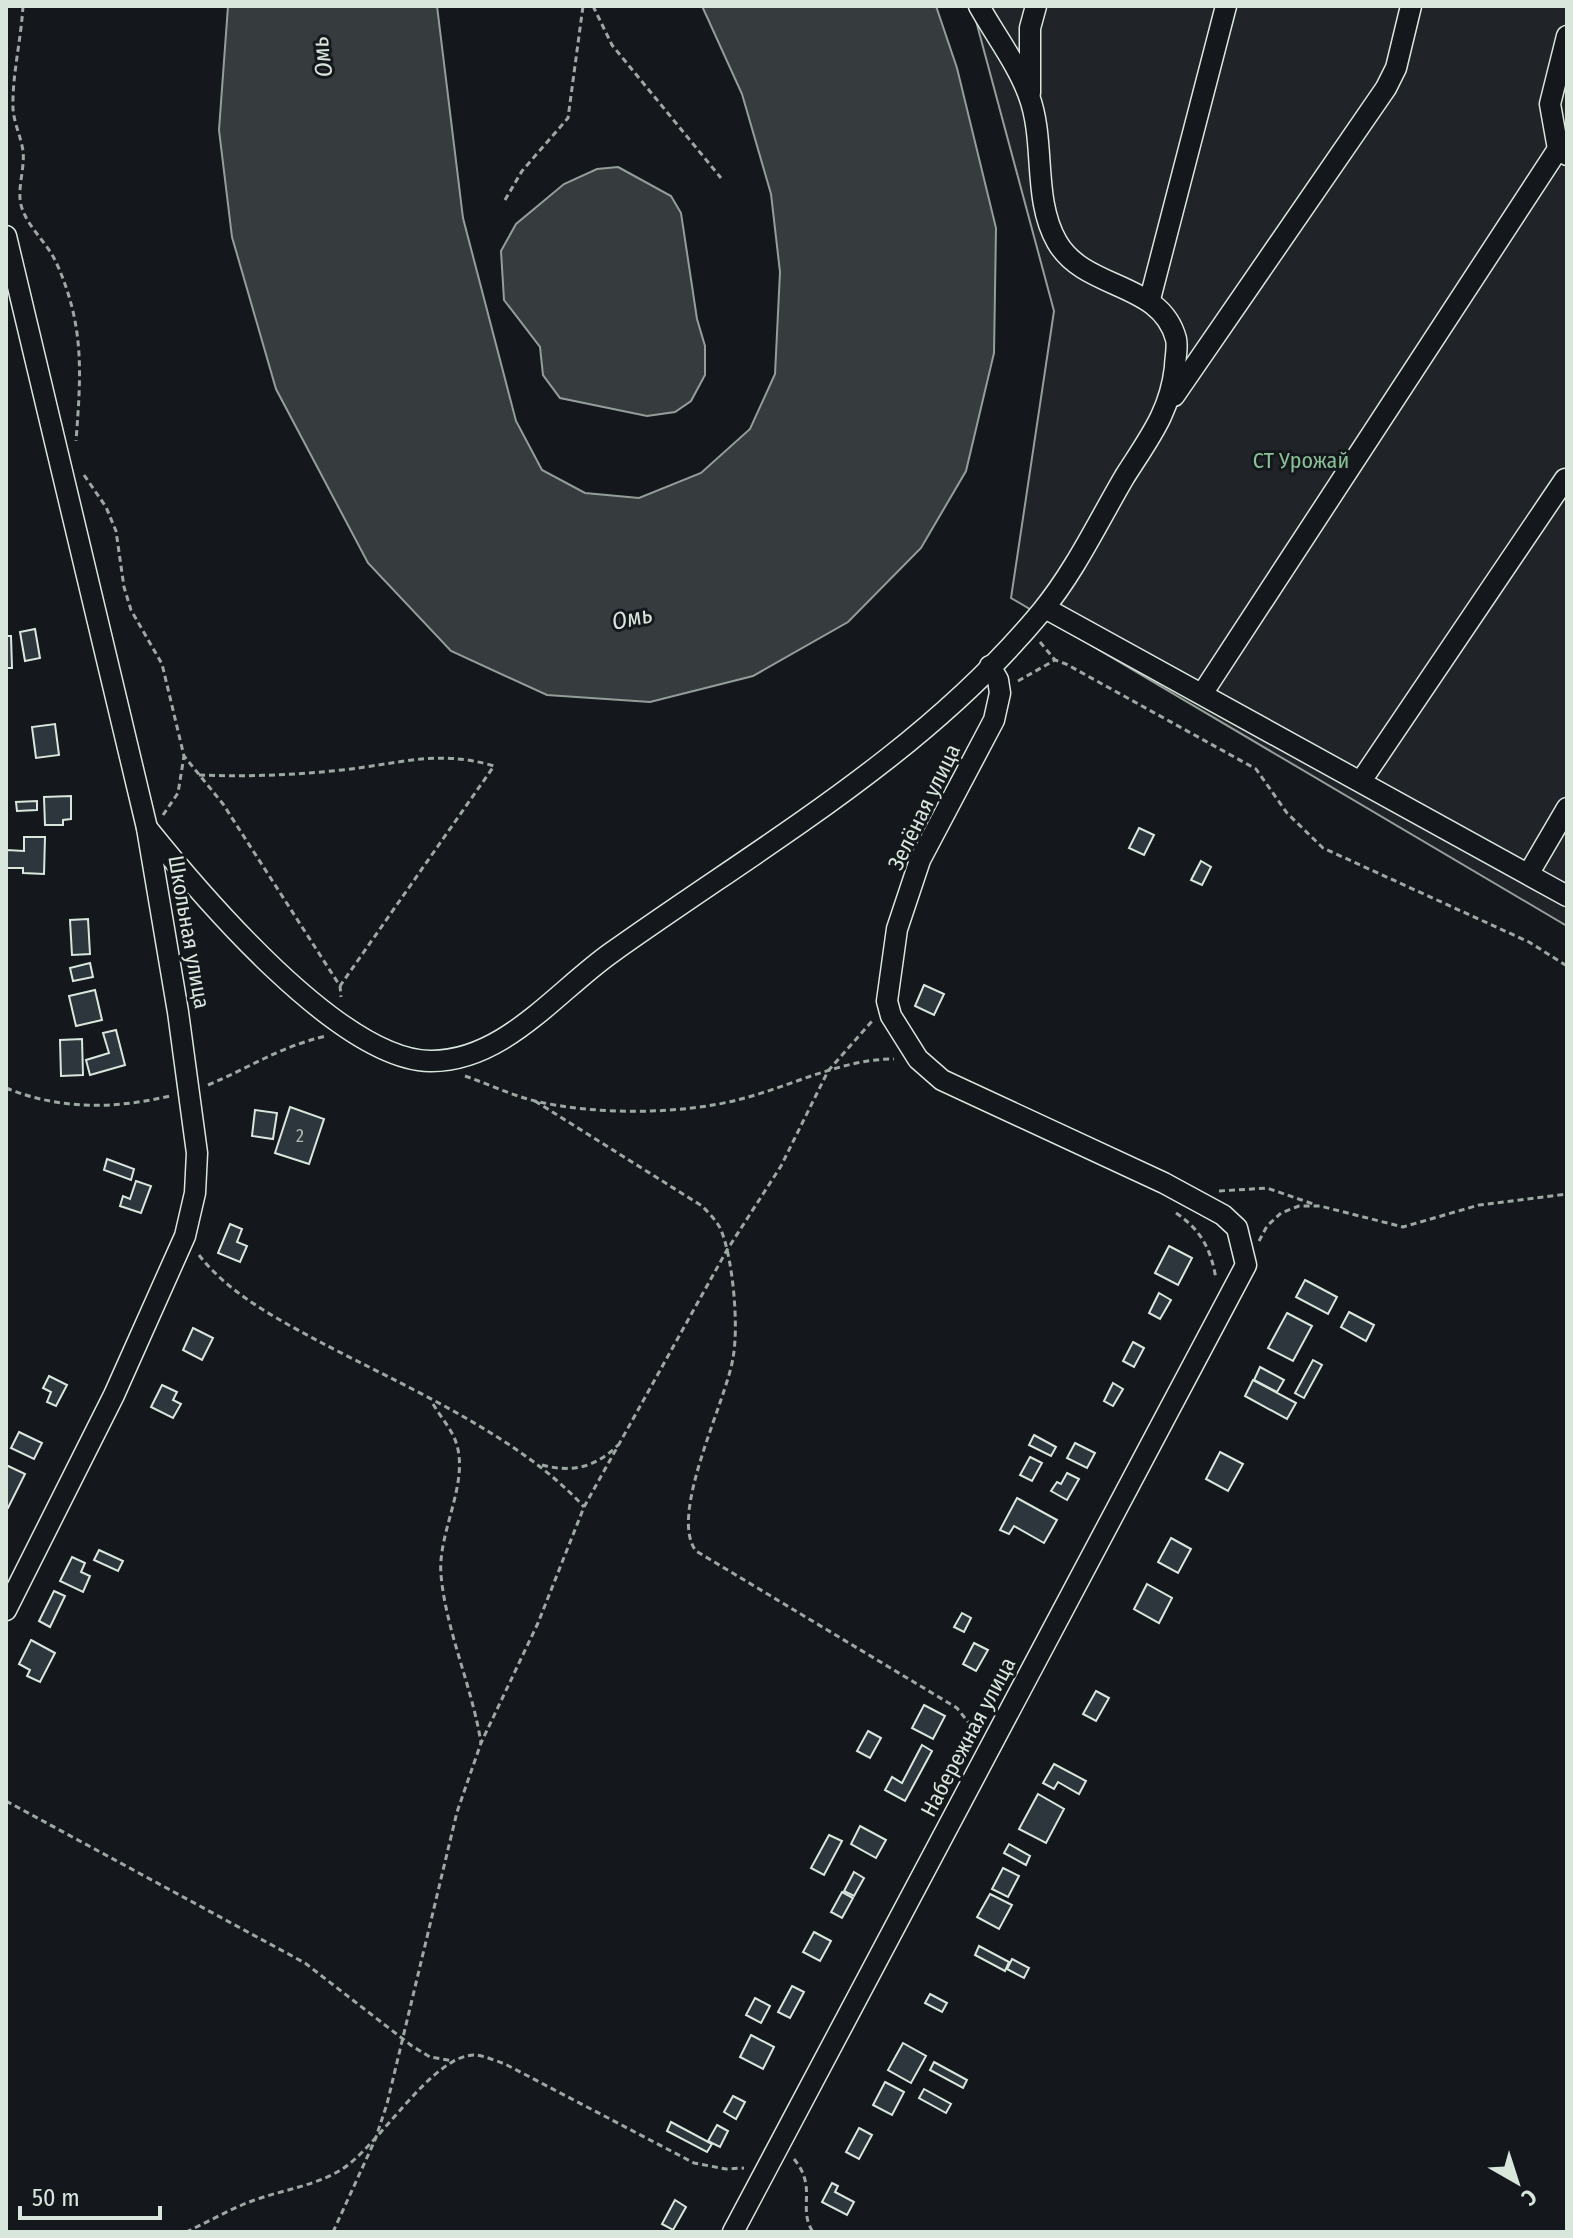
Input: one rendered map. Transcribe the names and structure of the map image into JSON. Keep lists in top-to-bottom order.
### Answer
{
  "streets": {
    "street": ["Зелёная улица", "Школьная улица", "Набережная улица"]
  },
  "water": ["Омь"],
  "parks": ["СТ Урожай"],
  "house_numbers": ["2"],
  "scale_bar": "50 m",
  "north": "bottom right"
}
